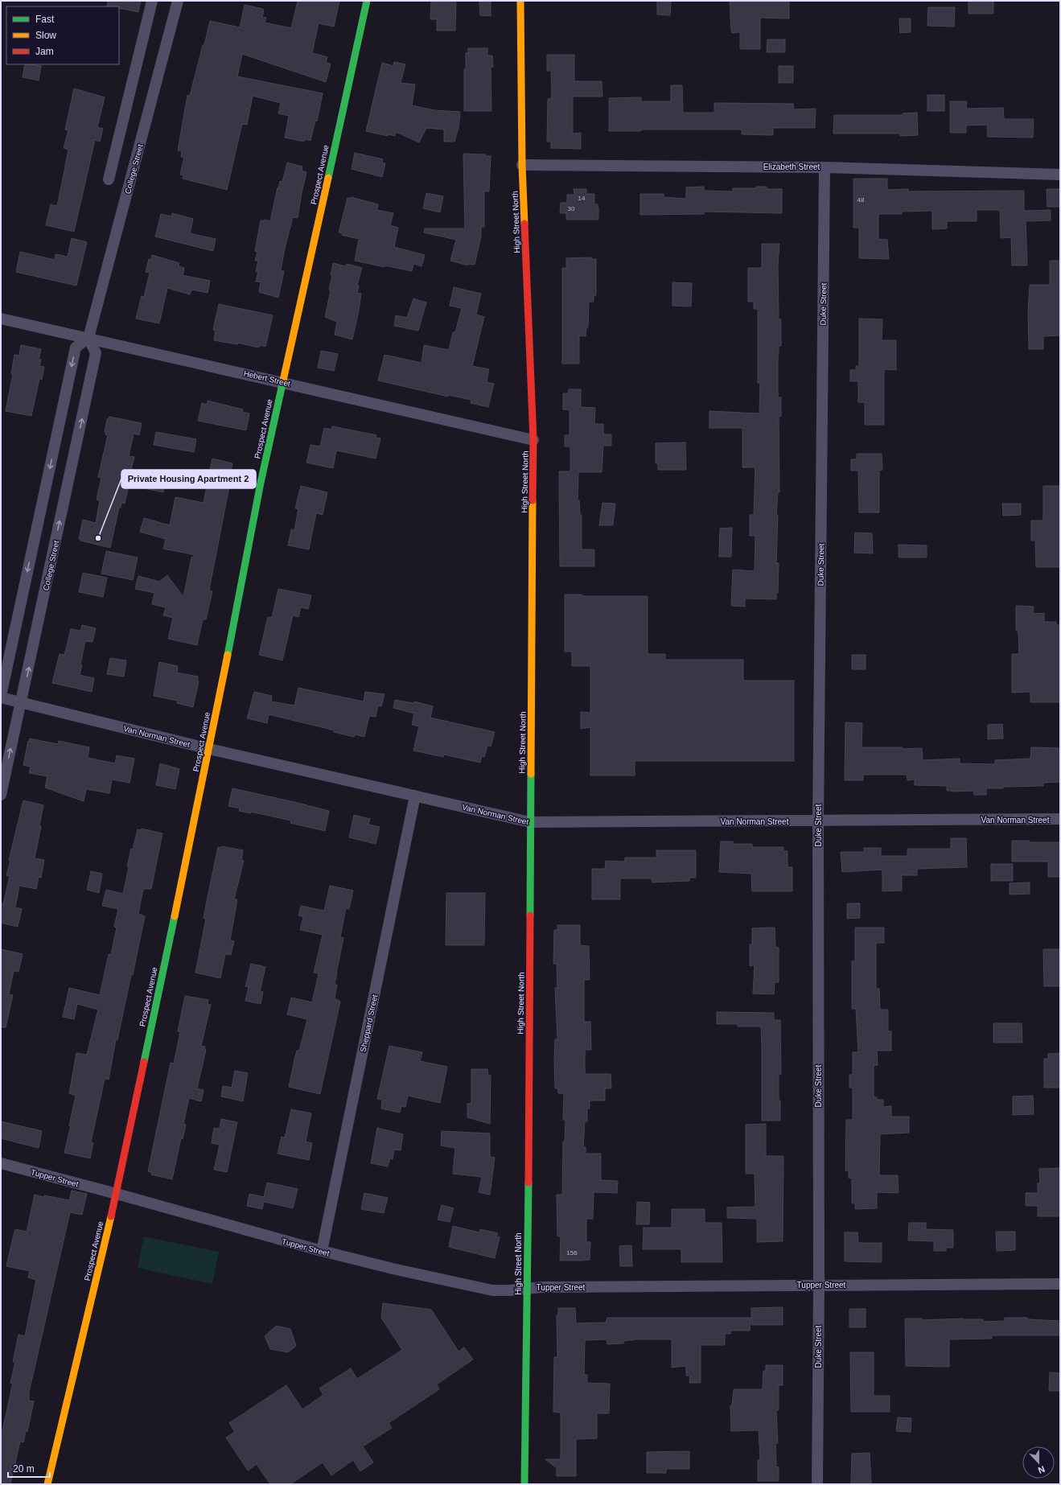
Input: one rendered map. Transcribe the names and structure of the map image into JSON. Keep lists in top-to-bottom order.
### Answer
{
  "streets": {
    "street": [
      "Elizabeth Street",
      "College Street",
      "Prospect Avenue",
      "High Street North",
      "Duke Street",
      "Hebert Street",
      "Van Norman Street",
      "Sheppard Street",
      "Tupper Street"
    ]
  },
  "crossings": [
    ["Elizabeth Street", "High Street North"],
    ["Elizabeth Street", "Duke Street"],
    ["College Street", "Hebert Street"],
    ["College Street", "Van Norman Street"],
    ["Prospect Avenue", "Hebert Street"],
    ["Prospect Avenue", "Van Norman Street"],
    ["Prospect Avenue", "Tupper Street"],
    ["High Street North", "Hebert Street"],
    ["High Street North", "Van Norman Street"],
    ["High Street North", "Tupper Street"],
    ["Duke Street", "Van Norman Street"],
    ["Duke Street", "Tupper Street"],
    ["Van Norman Street", "Sheppard Street"],
    ["Sheppard Street", "Tupper Street"]
  ],
  "places": ["Private Housing Apartment 2"],
  "house_numbers": [
    "14",
    "48",
    "30",
    "156"
  ],
  "legend": ["Fast", "Slow", "Jam"],
  "scale_bar": "20 m",
  "north": "bottom"
}
